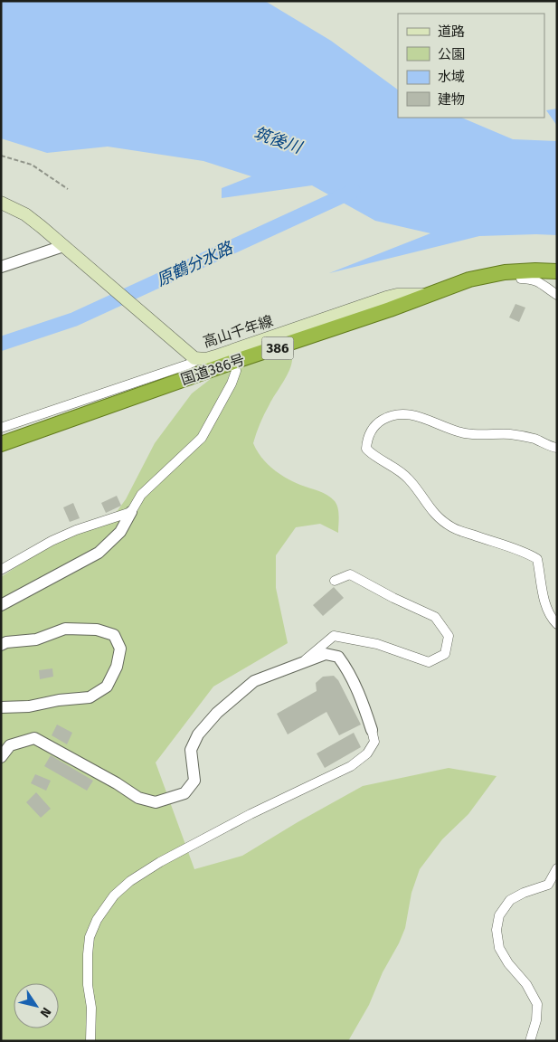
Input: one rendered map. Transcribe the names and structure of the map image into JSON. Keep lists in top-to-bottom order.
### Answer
{
  "streets": {
    "highway": ["386", "国道386号"],
    "main road": ["高山千年線"]
  },
  "crossings": [
    ["高山千年線", "国道386号"]
  ],
  "water": ["筑後川", "原鶴分水路"],
  "legend": [
    "道路",
    "公園",
    "水域",
    "建物"
  ],
  "north": "bottom right"
}
